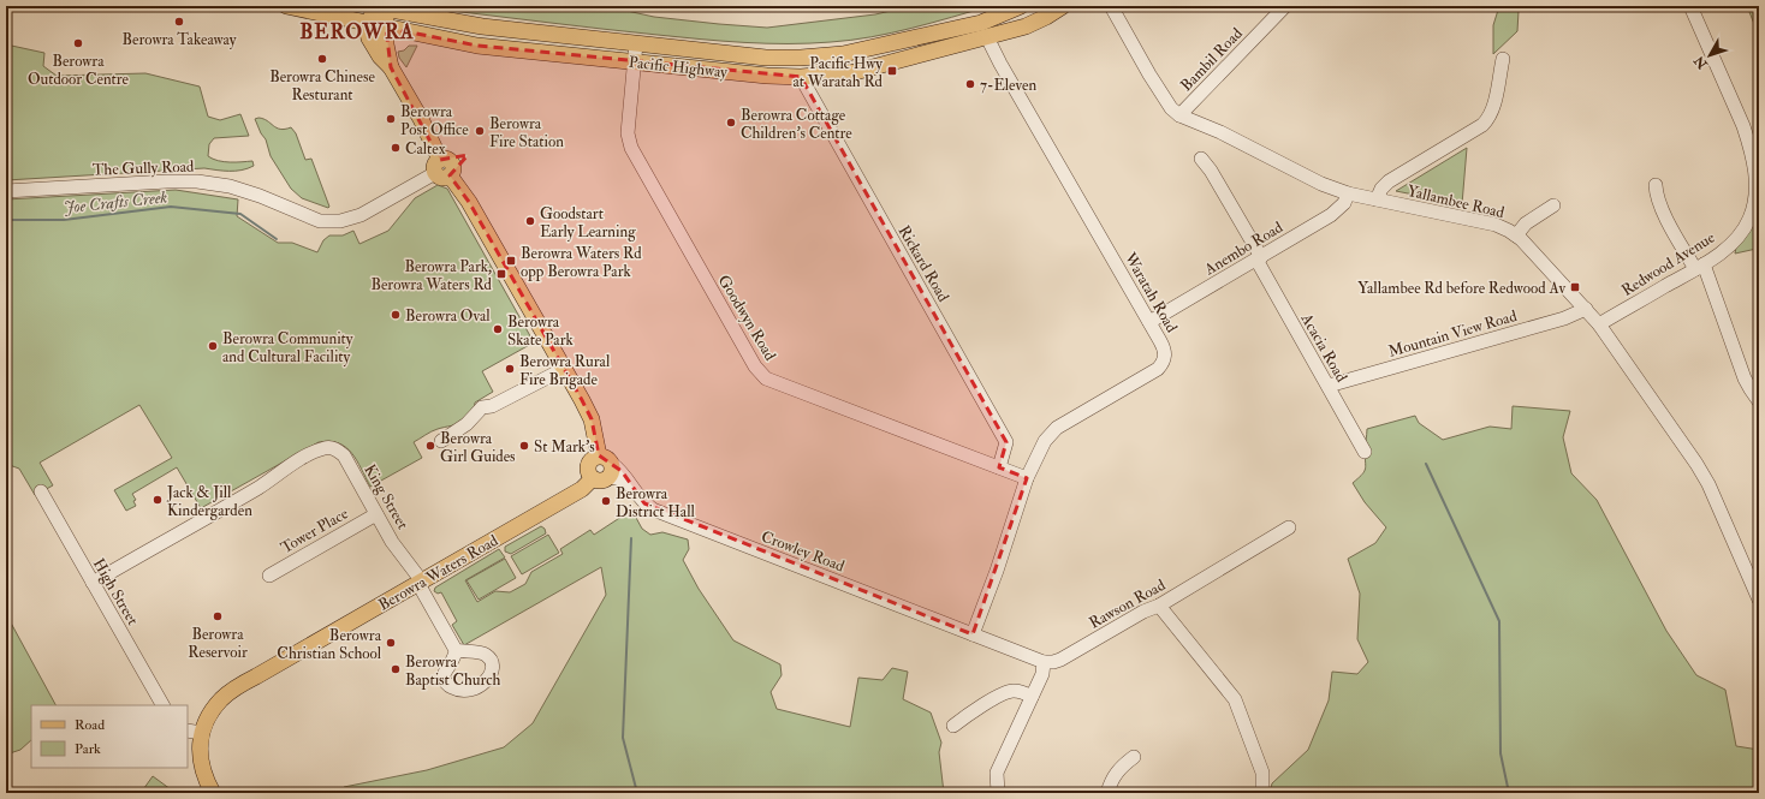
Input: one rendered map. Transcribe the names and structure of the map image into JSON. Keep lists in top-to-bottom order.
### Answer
{
  "streets": {
    "main road": ["Pacific Highway", "Berowra Waters Road"],
    "street": [
      "Bambil Road",
      "The Gully Road",
      "Yallambee Road",
      "Anembo Road",
      "Rickard Road",
      "Redwood Avenue",
      "Waratah Road",
      "Goodwyn Road",
      "Mountain View Road",
      "Acacia Road",
      "King Street",
      "Tower Place",
      "Crowley Road",
      "High Street",
      "Rawson Road"
    ]
  },
  "crossings": [
    ["Bambil Road", "Yallambee Road"],
    ["Pacific Highway", "Rickard Road"],
    ["Pacific Highway", "Waratah Road"],
    ["Pacific Highway", "Goodwyn Road"],
    ["Yallambee Road", "Anembo Road"],
    ["Yallambee Road", "Redwood Avenue"],
    ["Yallambee Road", "Mountain View Road"],
    ["Anembo Road", "Waratah Road"],
    ["Anembo Road", "Acacia Road"],
    ["Rickard Road", "Goodwyn Road"],
    ["Waratah Road", "Goodwyn Road"],
    ["Waratah Road", "Crowley Road"],
    ["Mountain View Road", "Acacia Road"],
    ["King Street", "Tower Place"],
    ["King Street", "Berowra Waters Road"],
    ["King Street", "High Street"]
  ],
  "districts": ["BEROWRA"],
  "water": ["Joe Crafts Creek"],
  "places": {
    "other": [
      "Berowra Takeaway",
      "Berowra Outdoor Centre",
      "Berowra Chinese Resturant",
      "7-Eleven",
      "Berowra Post Office",
      "Berowra Cottage Children's Centre",
      "Berowra Fire Station",
      "Caltex",
      "Goodstart Early Learning",
      "Berowra Oval",
      "Berowra Skate Park",
      "Berowra Community and Cultural Facility",
      "Berowra Rural Fire Brigade",
      "Berowra Girl Guides",
      "St Mark's",
      "Jack & Jill Kindergarden",
      "Berowra District Hall",
      "Berowra Reservoir",
      "Berowra Christian School",
      "Berowra Baptist Church"
    ],
    "transit": [
      "Pacific Hwy at Waratah Rd",
      "Berowra Waters Rd opp Berowra Park",
      "Berowra Park, Berowra Waters Rd",
      "Yallambee Rd before Redwood Av"
    ]
  },
  "legend": ["Road", "Park"],
  "north": "bottom left"
}
